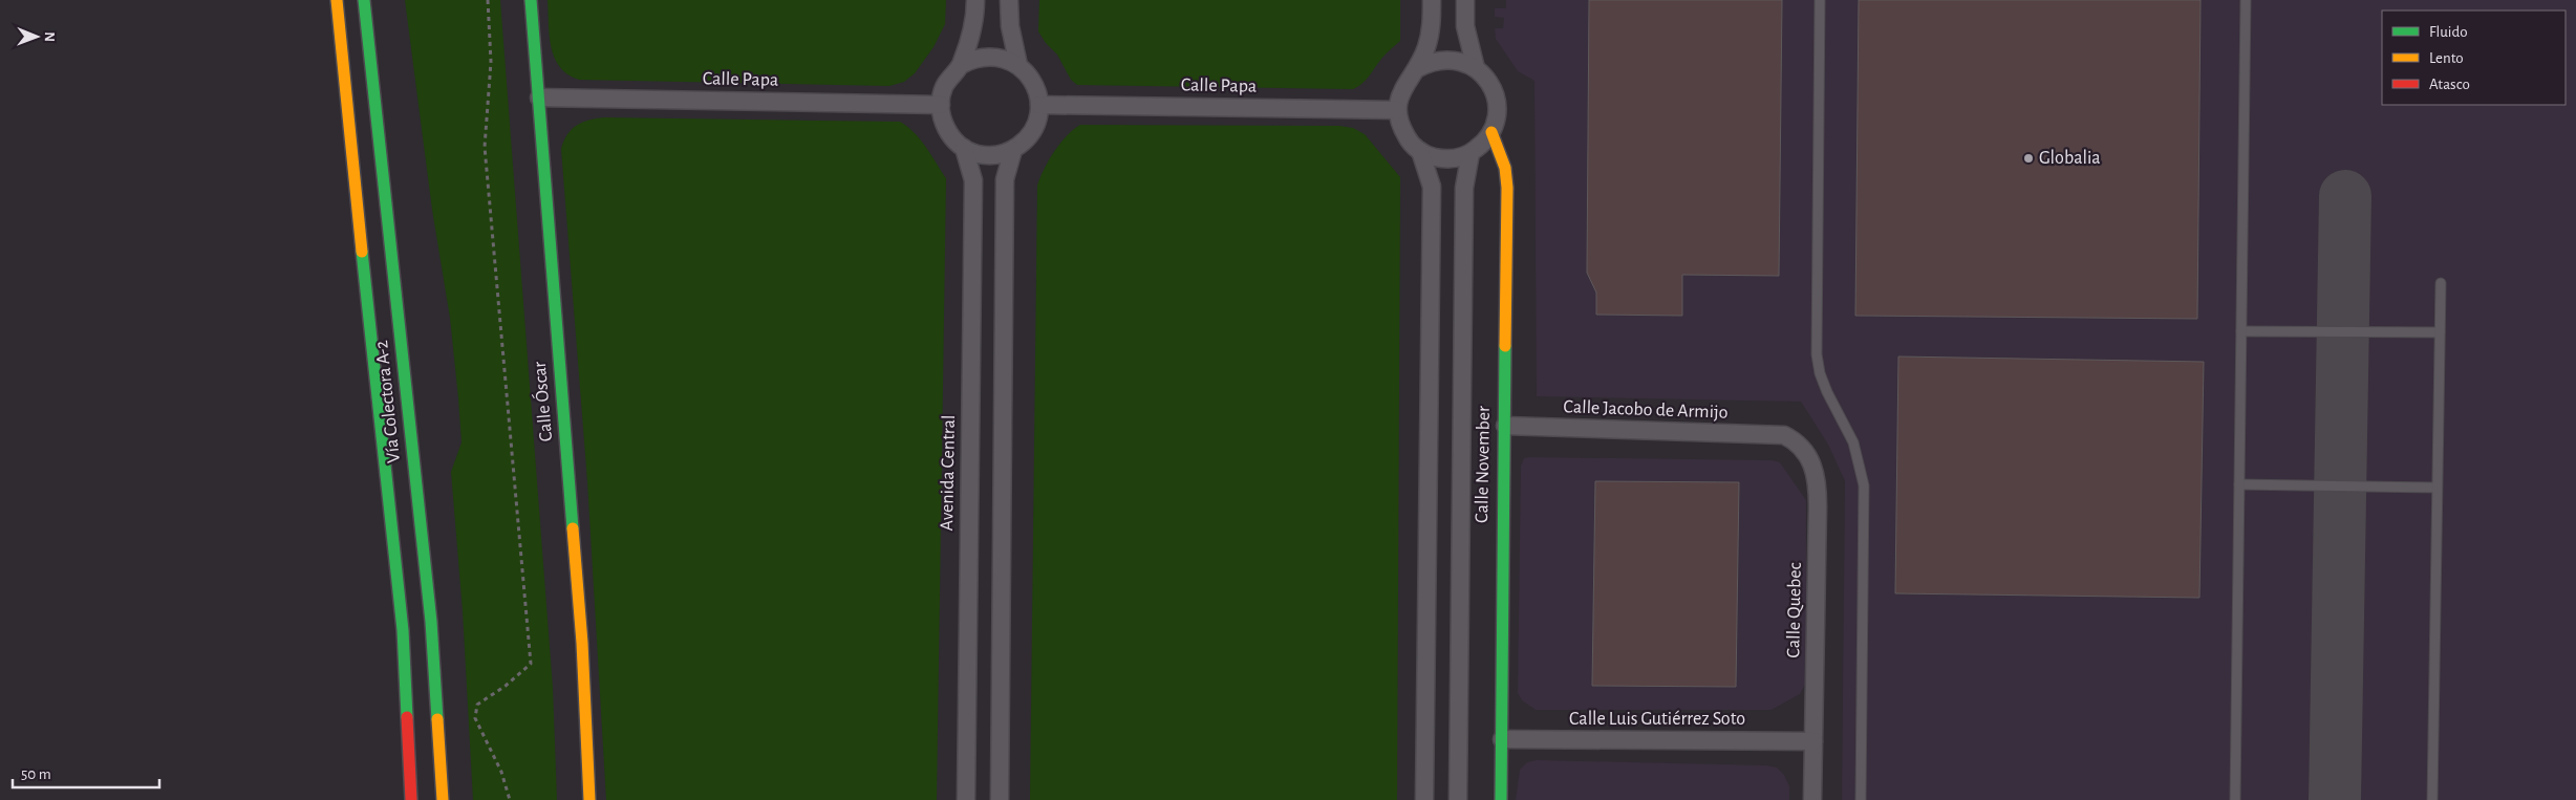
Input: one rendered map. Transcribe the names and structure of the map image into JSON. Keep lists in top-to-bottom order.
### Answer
{
  "streets": {
    "main road": ["Vía Colectora A-2", "Calle Óscar", "Calle November"],
    "street": [
      "Calle Papa",
      "Calle Jacobo de Armijo",
      "Avenida Central",
      "Calle Quebec",
      "Calle Luis Gutiérrez Soto"
    ]
  },
  "crossings": [
    ["Calle Papa", "Calle Óscar"],
    ["Calle Papa", "Calle November"],
    ["Calle Papa", "Avenida Central"],
    ["Calle Jacobo de Armijo", "Calle November"],
    ["Calle Jacobo de Armijo", "Calle Quebec"],
    ["Calle November", "Calle Luis Gutiérrez Soto"],
    ["Calle Quebec", "Calle Luis Gutiérrez Soto"]
  ],
  "places": ["Globalia"],
  "legend": ["Fluido", "Lento", "Atasco"],
  "scale_bar": "50 m",
  "north": "right"
}
